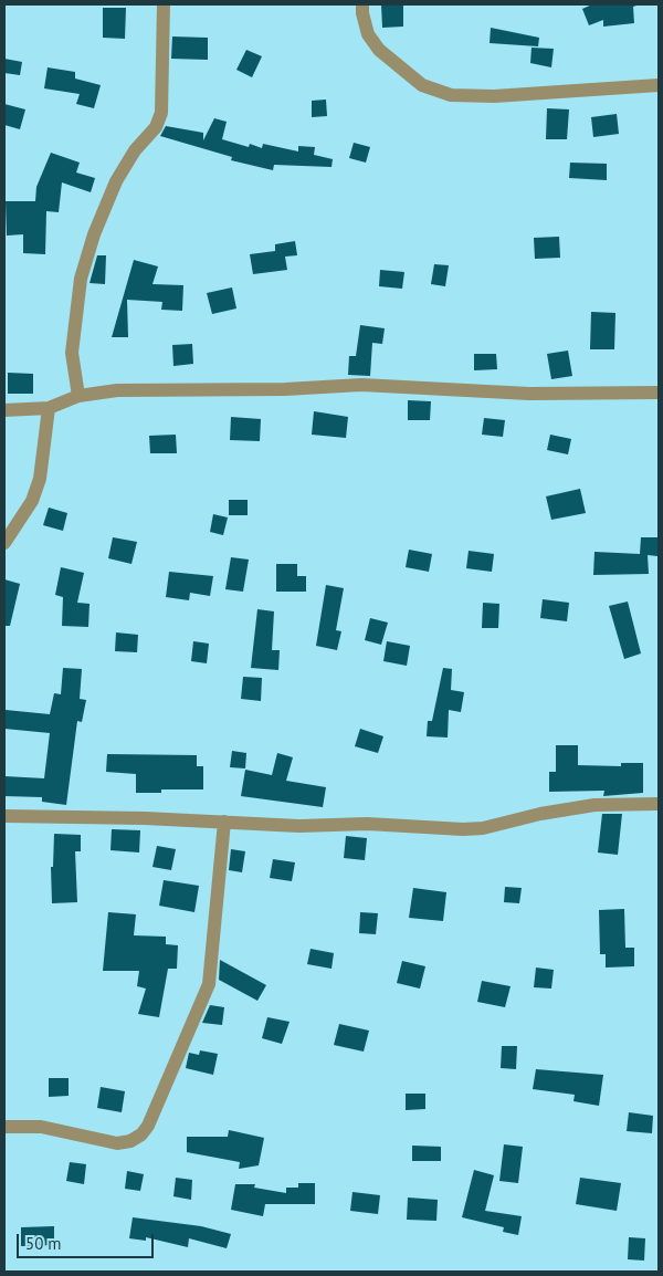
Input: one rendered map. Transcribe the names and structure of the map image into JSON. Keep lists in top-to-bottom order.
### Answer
{
  "scale_bar": "50 m"
}
